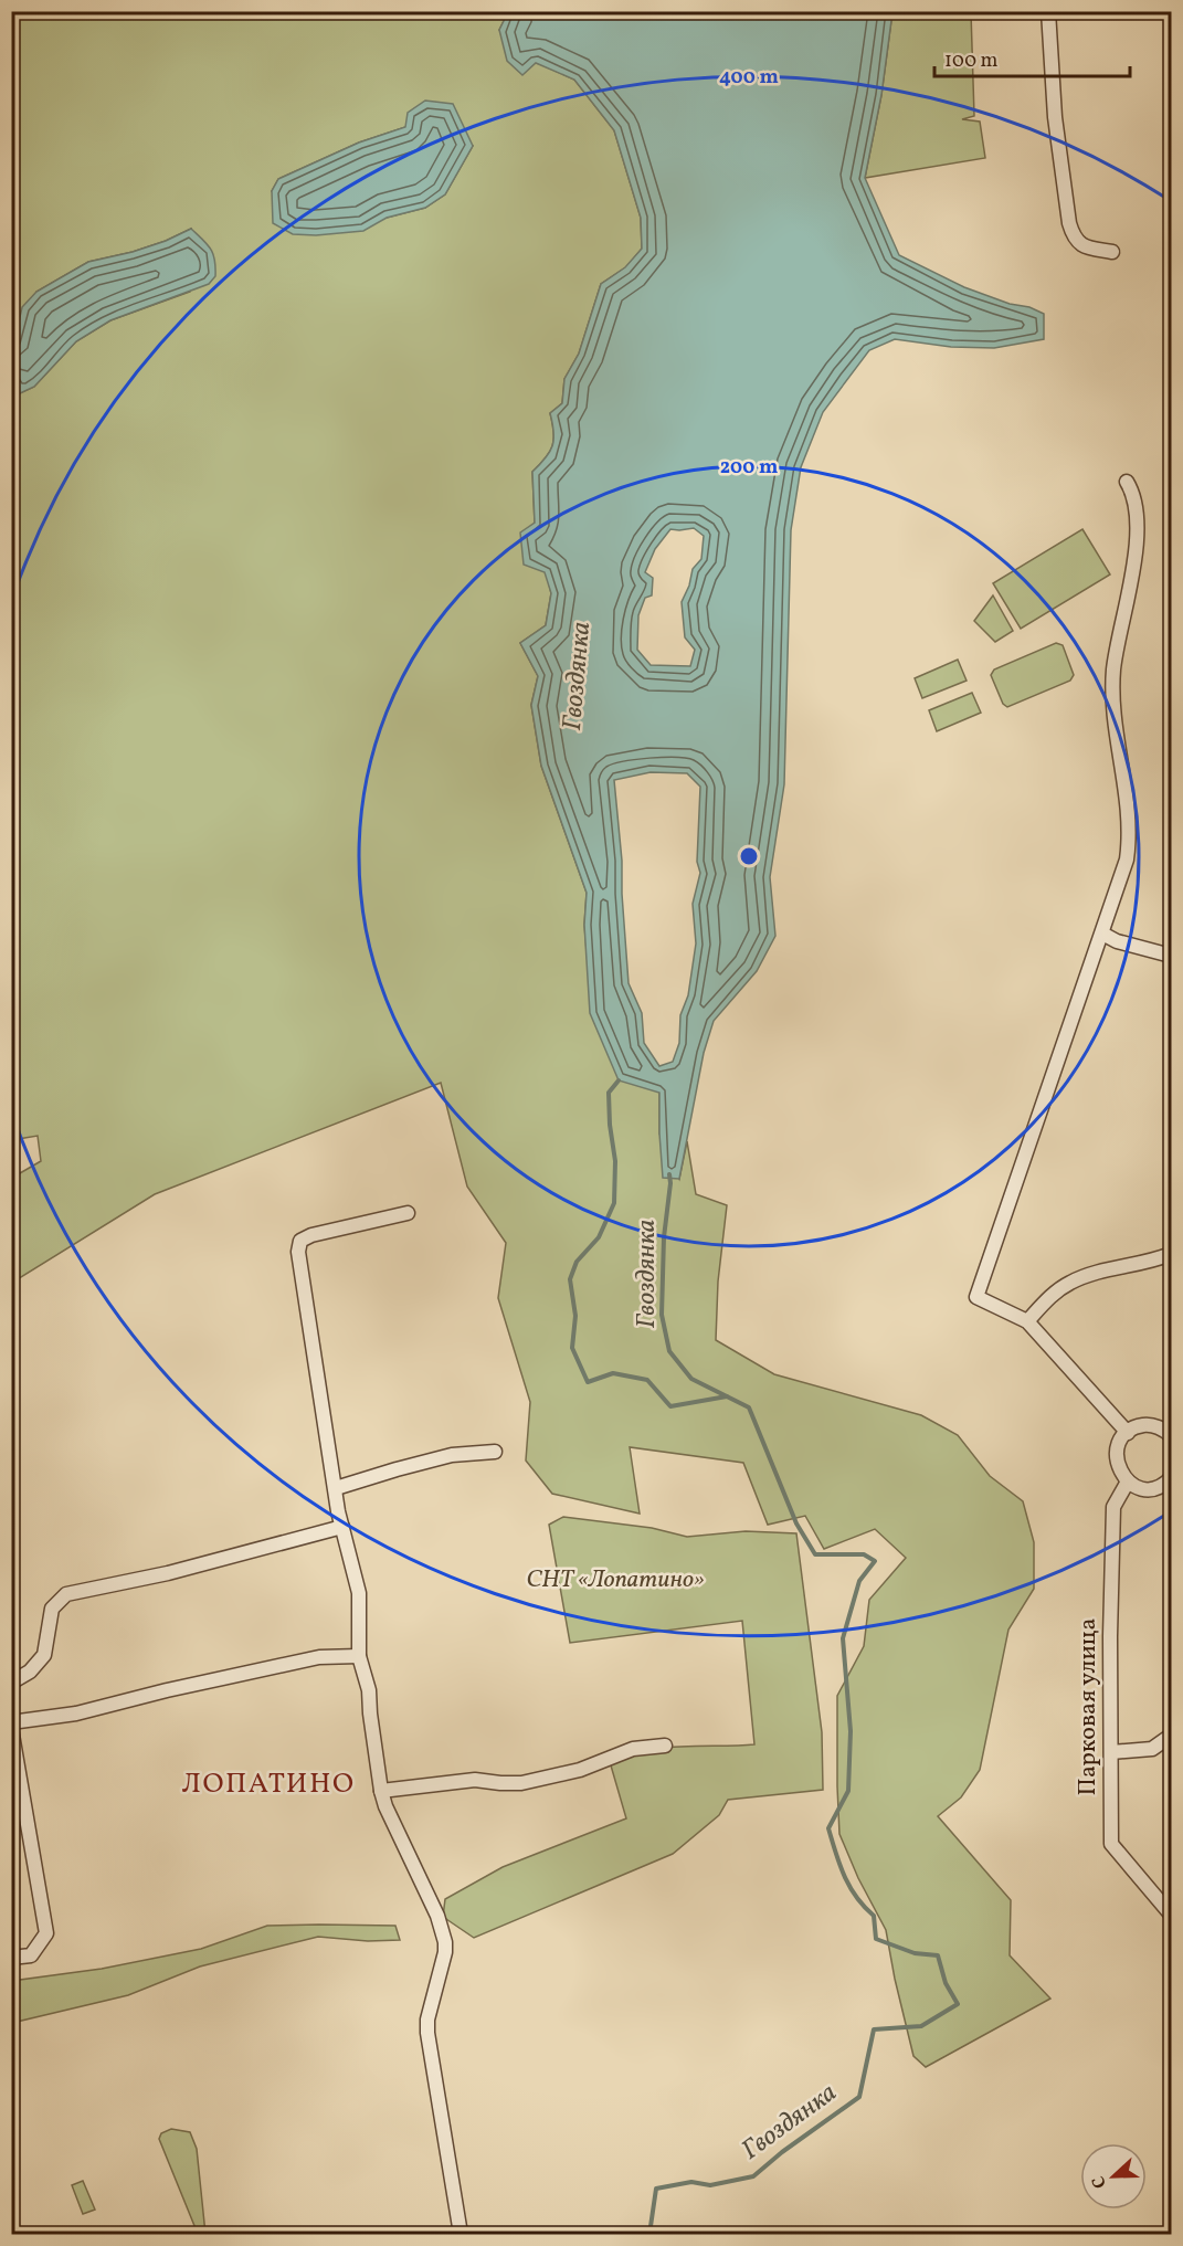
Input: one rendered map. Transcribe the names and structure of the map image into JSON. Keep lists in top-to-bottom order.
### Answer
{
  "streets": {
    "street": ["Парковая улица"]
  },
  "districts": ["ЛОПАТИНО"],
  "water": ["Гвоздянка"],
  "parks": ["СНТ «Лопатино»"],
  "scale_bar": "100 m",
  "north": "left",
  "rings": ["400 m", "200 m"]
}
